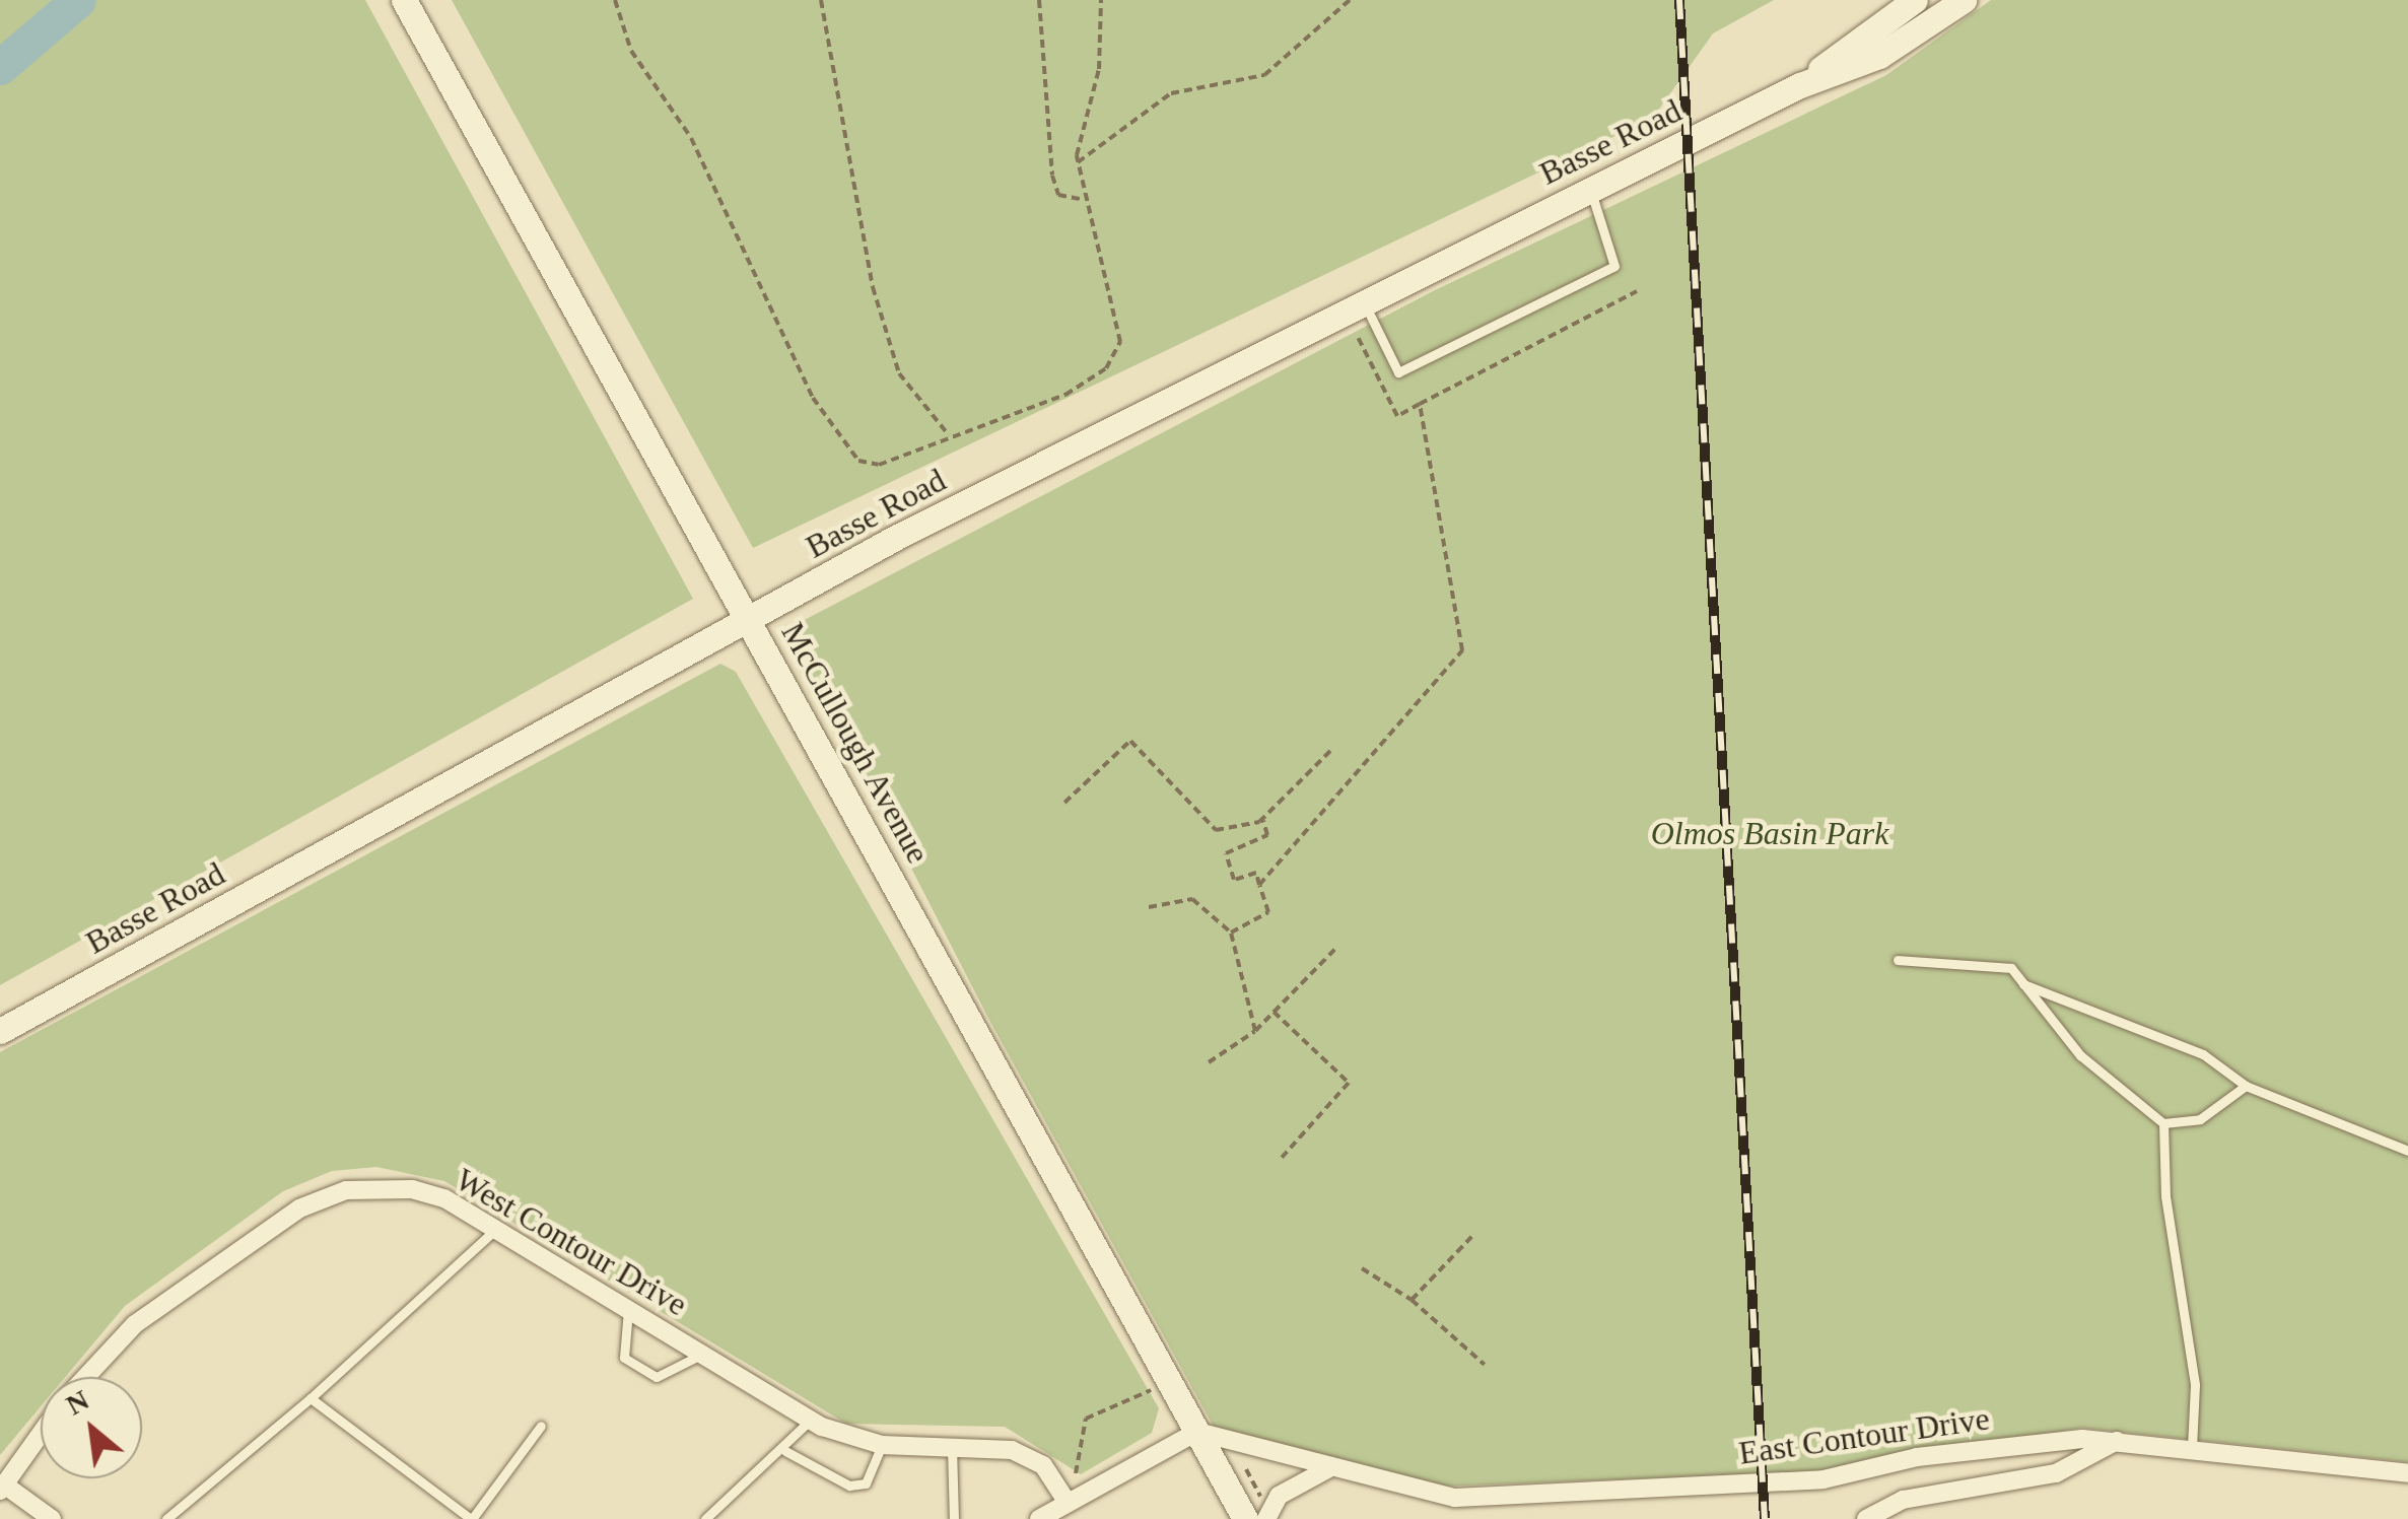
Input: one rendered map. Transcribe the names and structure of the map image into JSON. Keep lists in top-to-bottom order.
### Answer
{
  "streets": {
    "main road": ["Basse Road", "McCullough Avenue"],
    "street": ["West Contour Drive", "East Contour Drive"]
  },
  "crossings": [
    ["Basse Road", "McCullough Avenue"],
    ["McCullough Avenue", "East Contour Drive"]
  ],
  "parks": ["Olmos Basin Park"],
  "north": "top left"
}
